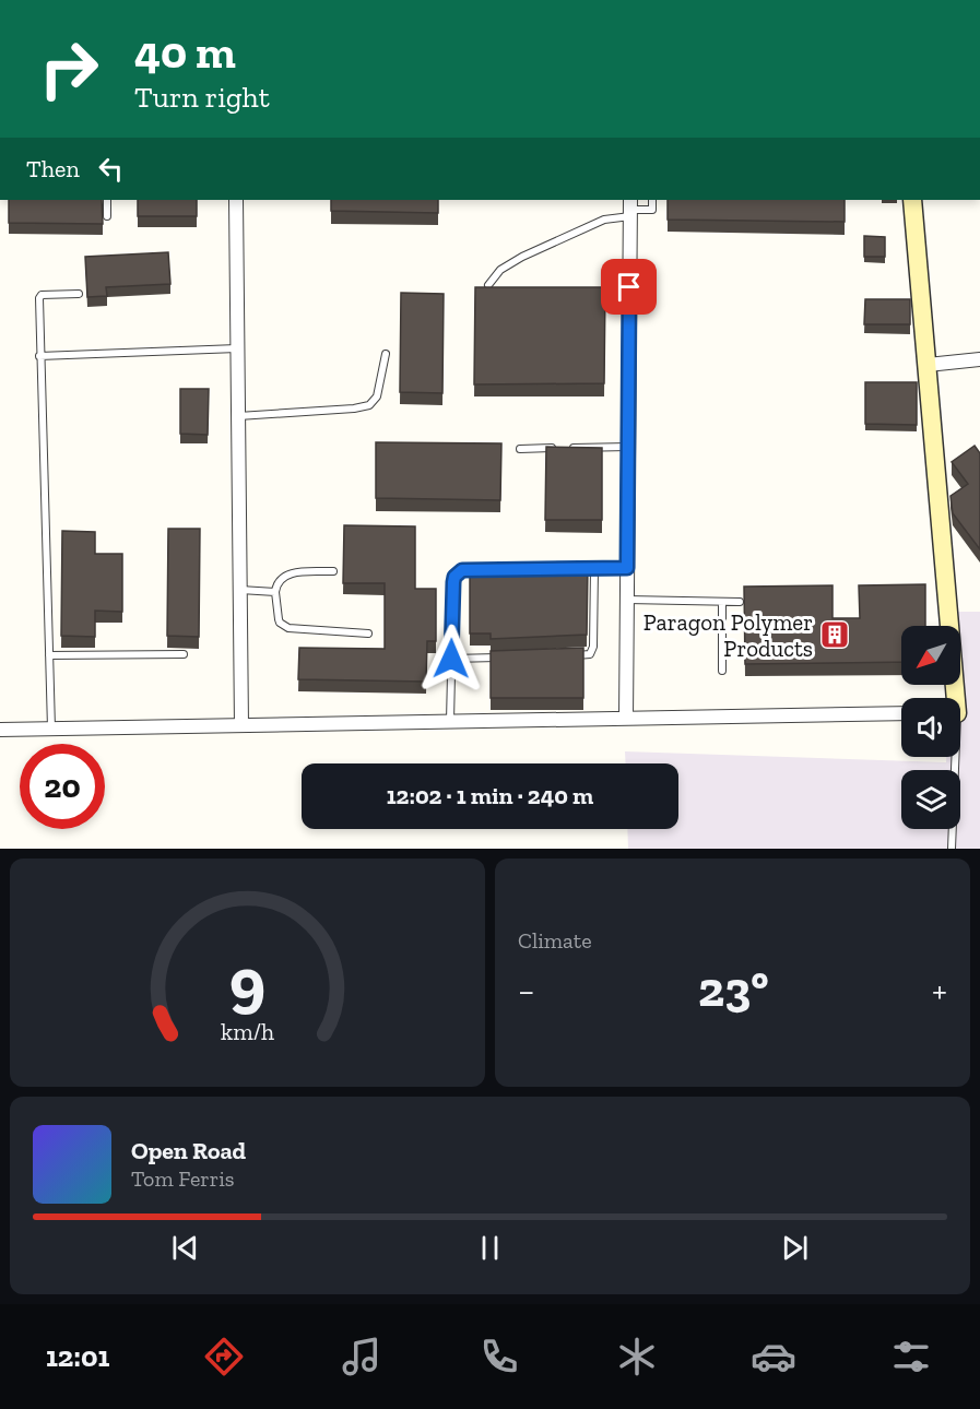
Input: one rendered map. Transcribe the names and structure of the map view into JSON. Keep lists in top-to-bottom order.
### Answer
{
  "places": {
    "building": ["Paragon Polymer Products"]
  },
  "north": "bottom left",
  "page": {
    "turn": ["40 m", "Turn right"],
    "then": "Then",
    "limit": "20",
    "trip": "12:02 · 1 min · 240 m",
    "tile": "Climate",
    "heat": ["−", "23°", "+"],
    "song": ["Open Road", "Tom Ferris"],
    "tabs": "12:01",
    "gauge": ["9", "km/h"]
  }
}
